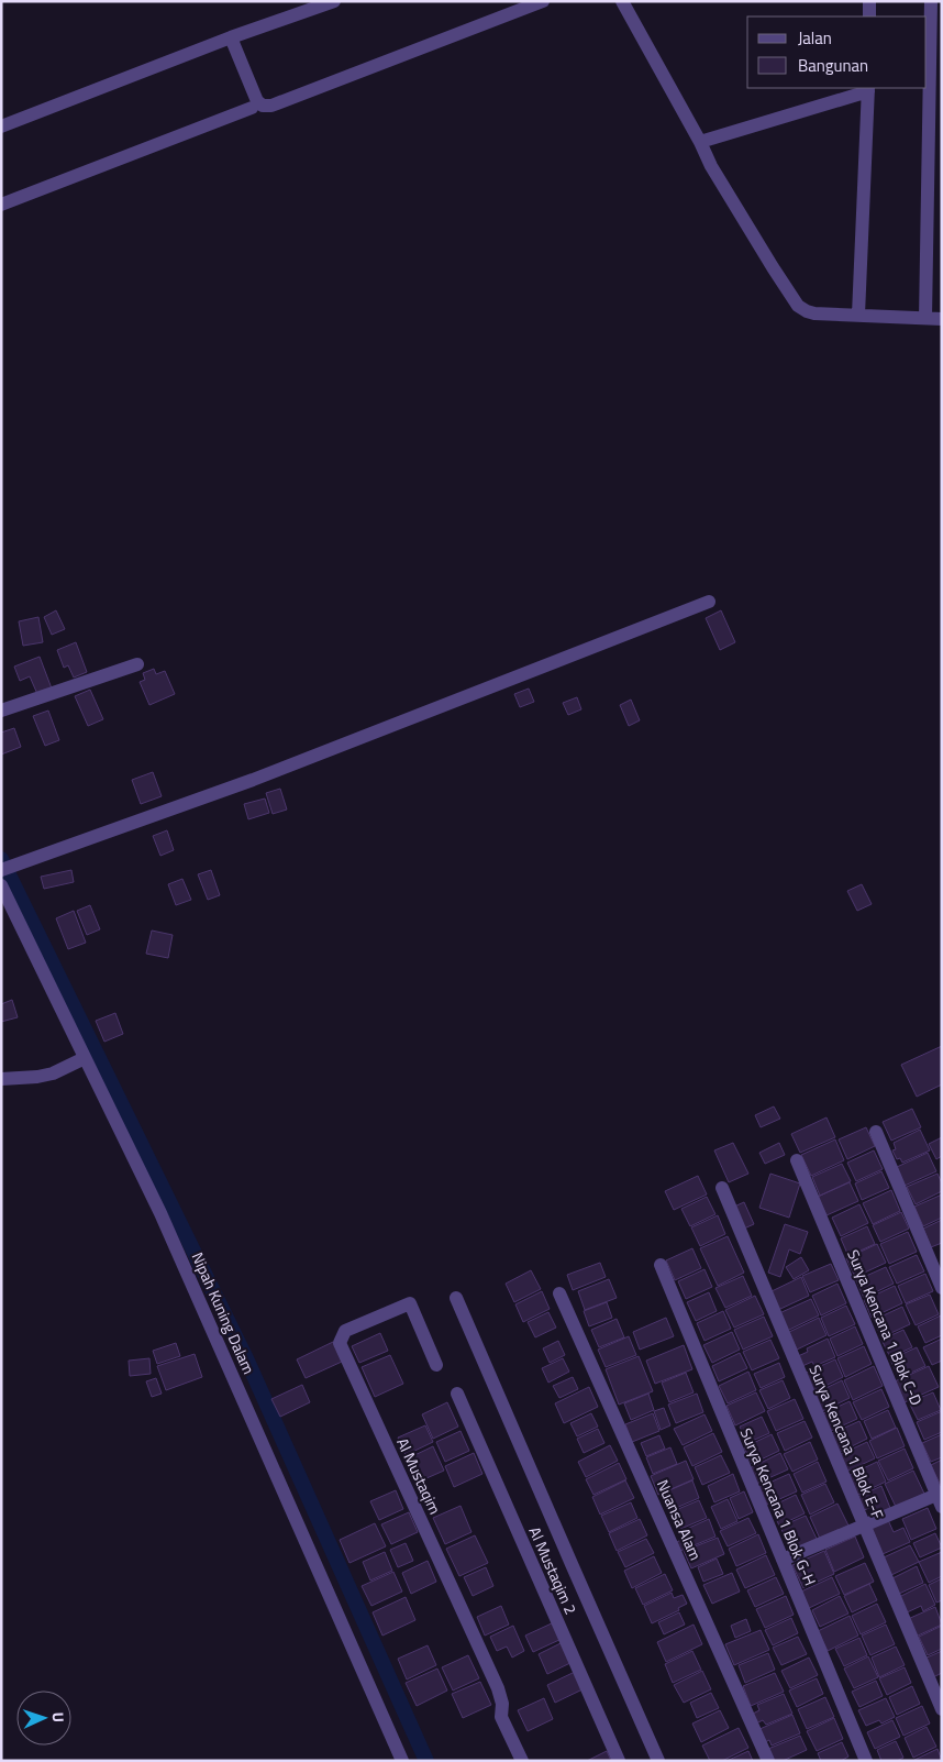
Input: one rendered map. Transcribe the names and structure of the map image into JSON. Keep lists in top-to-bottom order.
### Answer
{
  "streets": {
    "street": [
      "Nipah Kuning Dalam",
      "Surya Kencana 1 Blok C-D",
      "Surya Kencana 1 Blok E-F",
      "Al Mustaqim",
      "Surya Kencana 1 Blok G-H",
      "Nuansa Alam",
      "Al Mustaqim 2"
    ]
  },
  "legend": ["Jalan", "Bangunan"],
  "north": "right"
}
